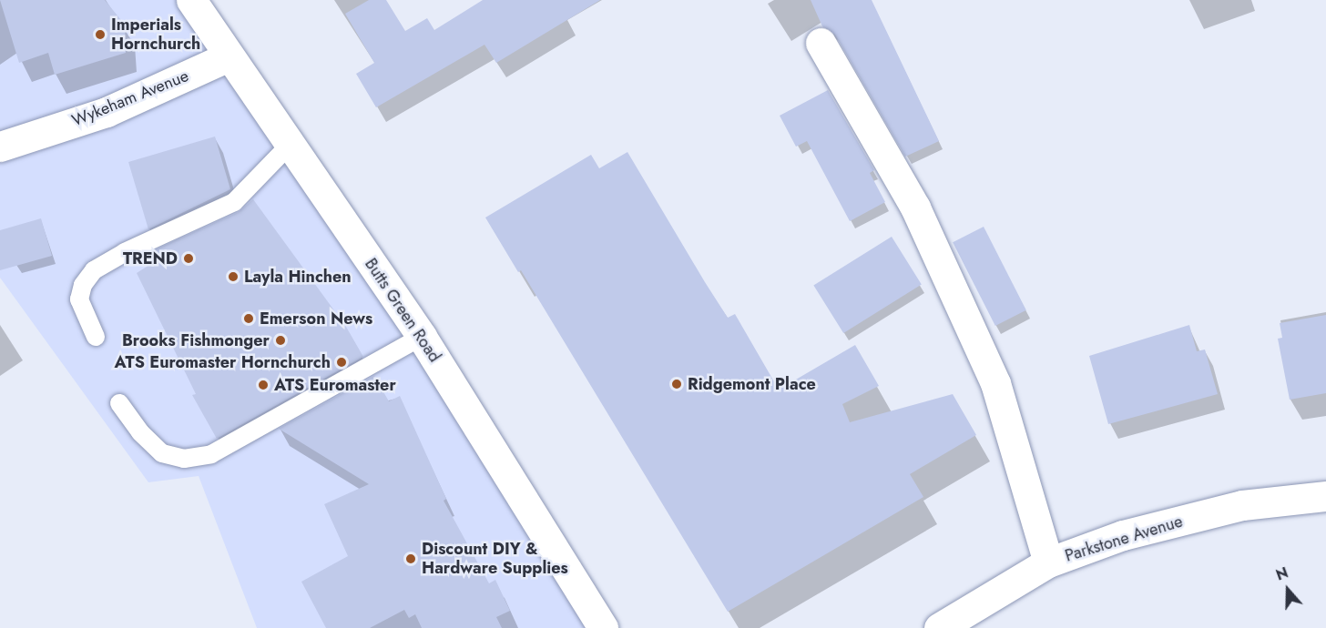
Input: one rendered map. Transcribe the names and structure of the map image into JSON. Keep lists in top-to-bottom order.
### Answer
{
  "streets": {
    "street": ["Wykeham Avenue", "Butts Green Road", "Parkstone Avenue"]
  },
  "crossings": [
    ["Wykeham Avenue", "Butts Green Road"]
  ],
  "places": [
    "Imperials Hornchurch",
    "TREND",
    "Layla Hinchen",
    "Emerson News",
    "Brooks Fishmonger",
    "ATS Euromaster Hornchurch",
    "Ridgemont Place",
    "ATS Euromaster",
    "Discount DIY & Hardware Supplies"
  ],
  "north": "top"
}
